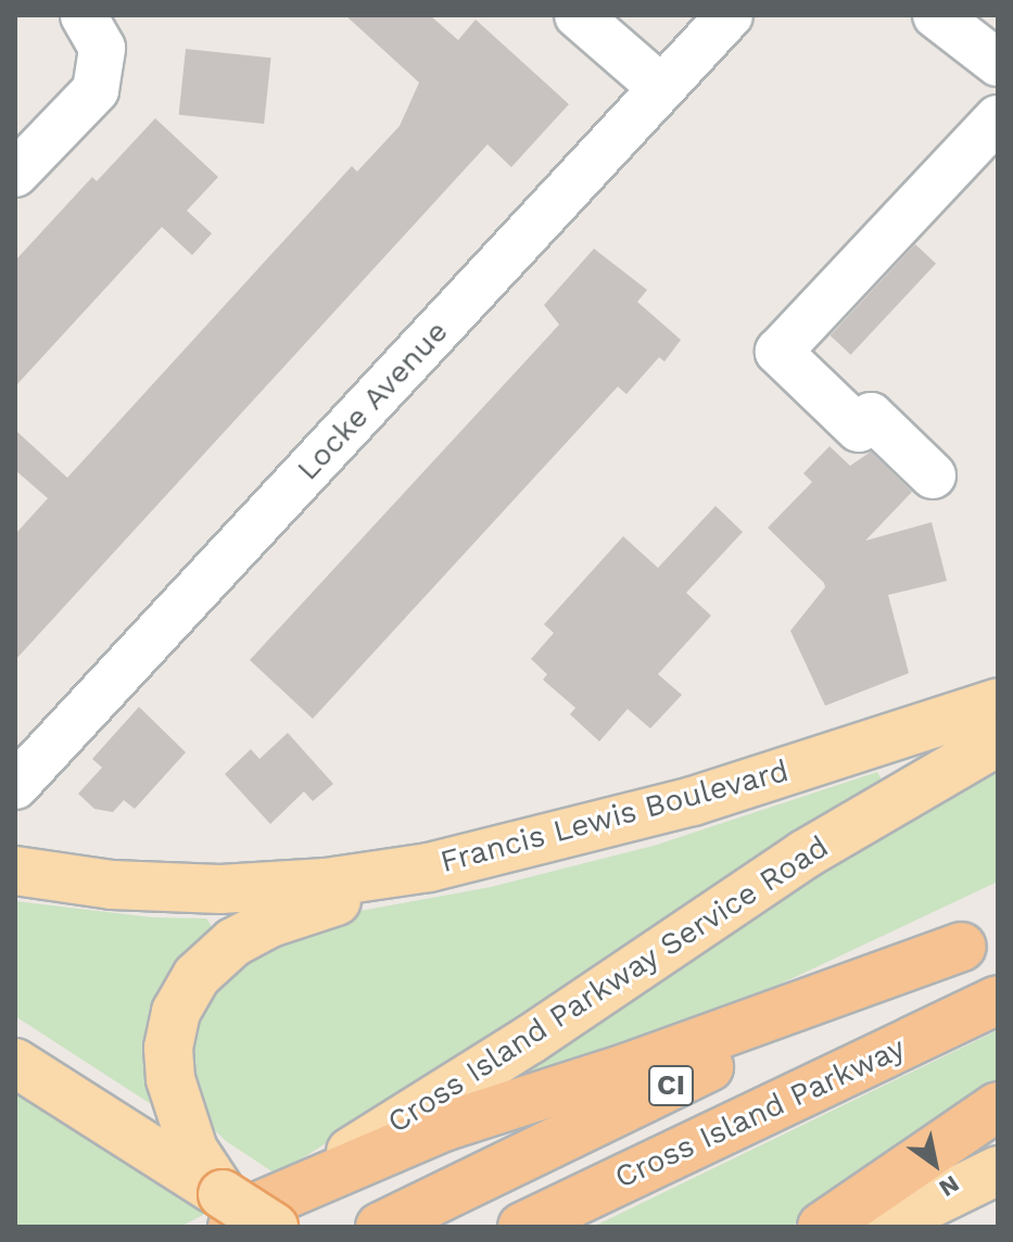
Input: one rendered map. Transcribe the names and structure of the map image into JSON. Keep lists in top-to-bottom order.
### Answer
{
  "streets": {
    "highway": ["CI", "Cross Island Parkway"],
    "main road": ["Francis Lewis Boulevard", "Cross Island Parkway Service Road"],
    "street": ["Locke Avenue"]
  },
  "north": "bottom right"
}
